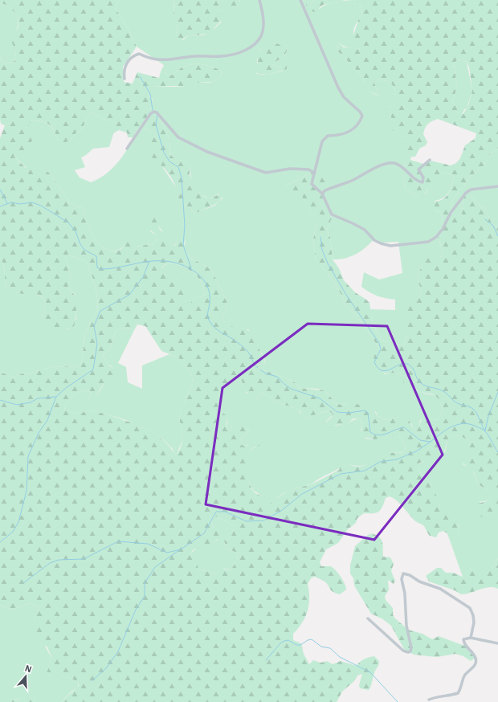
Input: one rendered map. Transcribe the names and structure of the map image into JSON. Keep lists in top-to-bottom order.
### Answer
{
  "north": "top"
}
